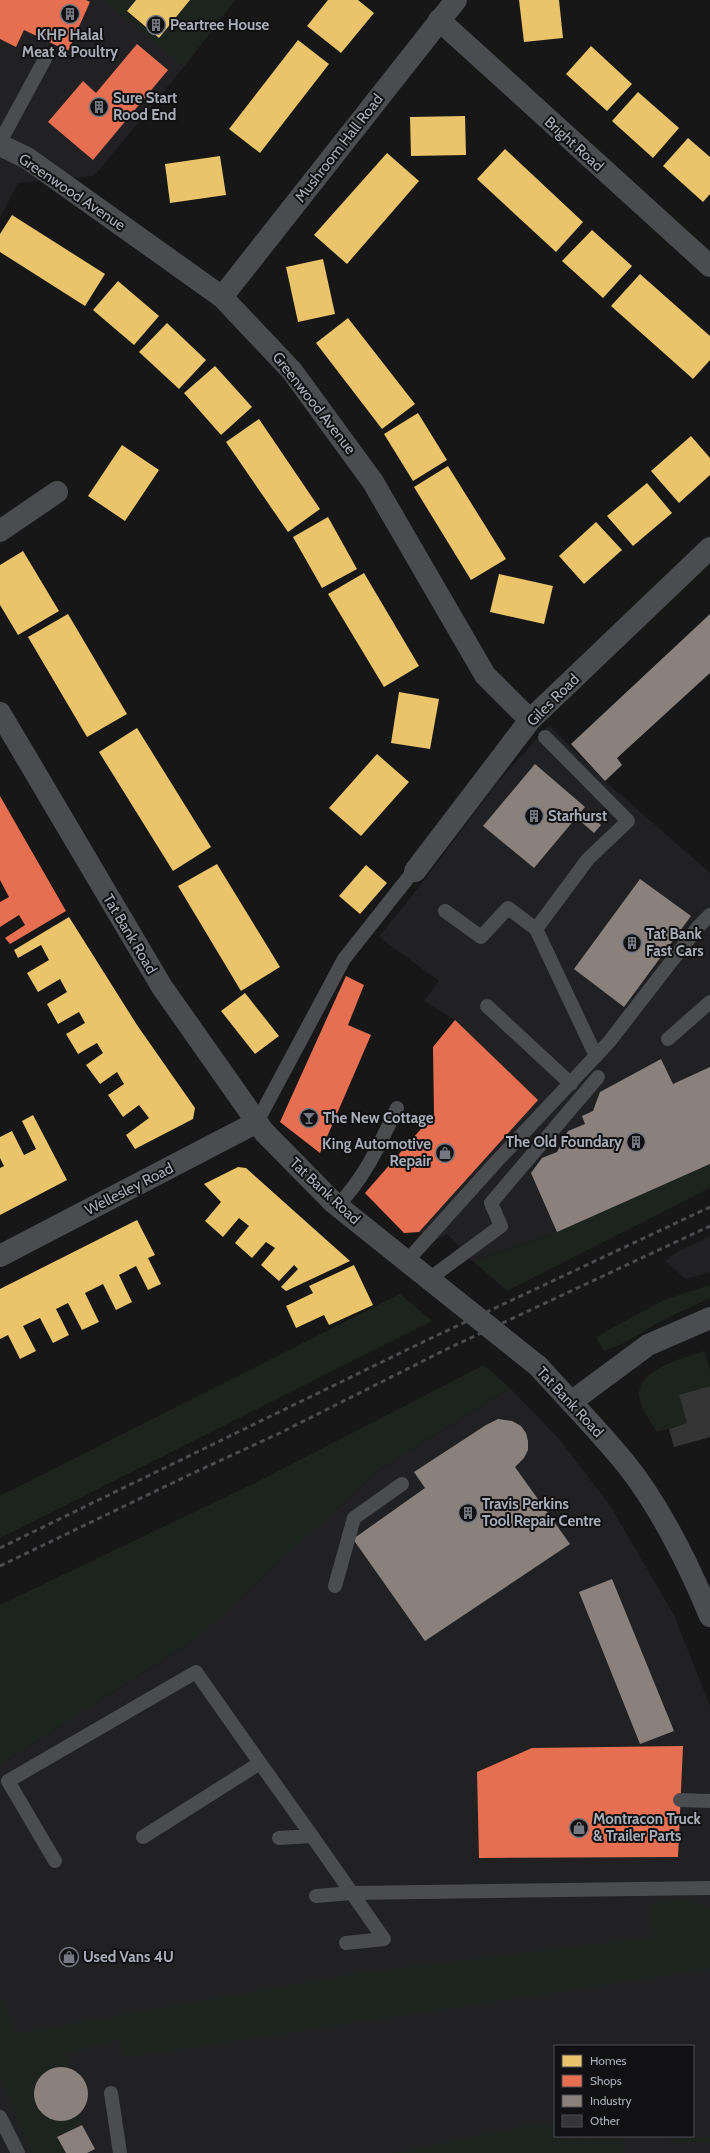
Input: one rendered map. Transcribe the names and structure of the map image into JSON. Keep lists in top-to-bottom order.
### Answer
{
  "streets": {
    "street": [
      "Bright Road",
      "Mushroom Hall Road",
      "Greenwood Avenue",
      "Giles Road",
      "Tat Bank Road",
      "Wellesley Road"
    ]
  },
  "crossings": [
    ["Bright Road", "Mushroom Hall Road"],
    ["Mushroom Hall Road", "Greenwood Avenue"],
    ["Greenwood Avenue", "Giles Road"],
    ["Tat Bank Road", "Wellesley Road"]
  ],
  "places": {
    "building": [
      "KHP Halal Meat & Poultry",
      "Peartree House",
      "Sure Start Rood End",
      "Starhurst",
      "Tat Bank Fast Cars",
      "The Old Foundary",
      "Travis Perkins Tool Repair Centre"
    ],
    "bar": ["The New Cottage"],
    "shop": ["King Automotive Repair", "Montracon Truck & Trailer Parts", "Used Vans 4U"]
  },
  "legend": [
    "Homes",
    "Shops",
    "Industry",
    "Other"
  ]
}
